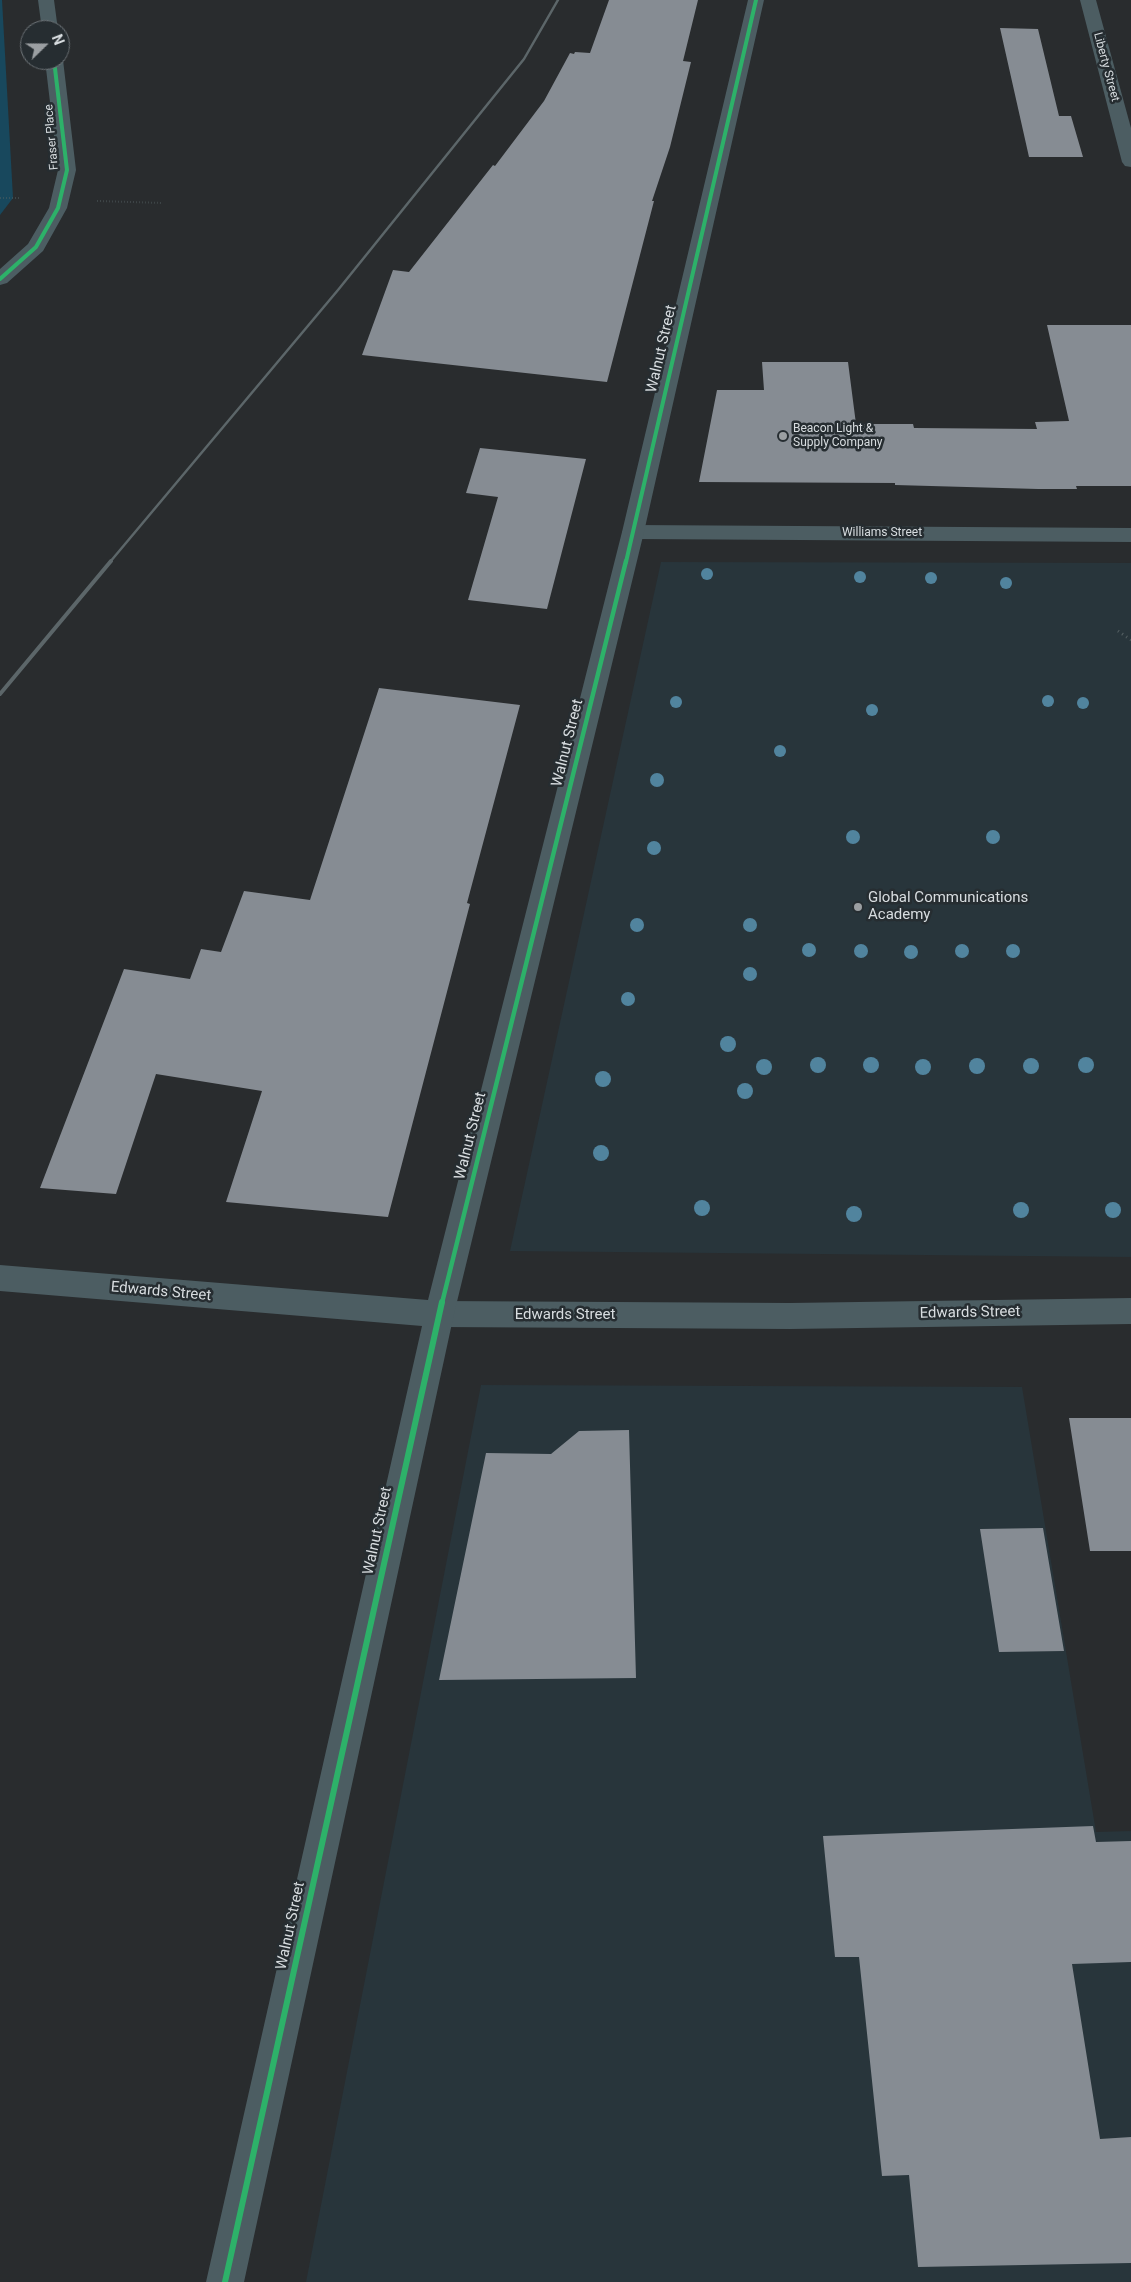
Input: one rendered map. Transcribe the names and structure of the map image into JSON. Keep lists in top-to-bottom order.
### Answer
{
  "streets": {
    "street": [
      "Liberty Street",
      "Fraser Place",
      "Walnut Street",
      "Williams Street",
      "Edwards Street"
    ]
  },
  "crossings": [
    ["Walnut Street", "Williams Street"],
    ["Walnut Street", "Edwards Street"]
  ],
  "places": ["Beacon Light & Supply Company", "Global Communications Academy"],
  "north": "right"
}
